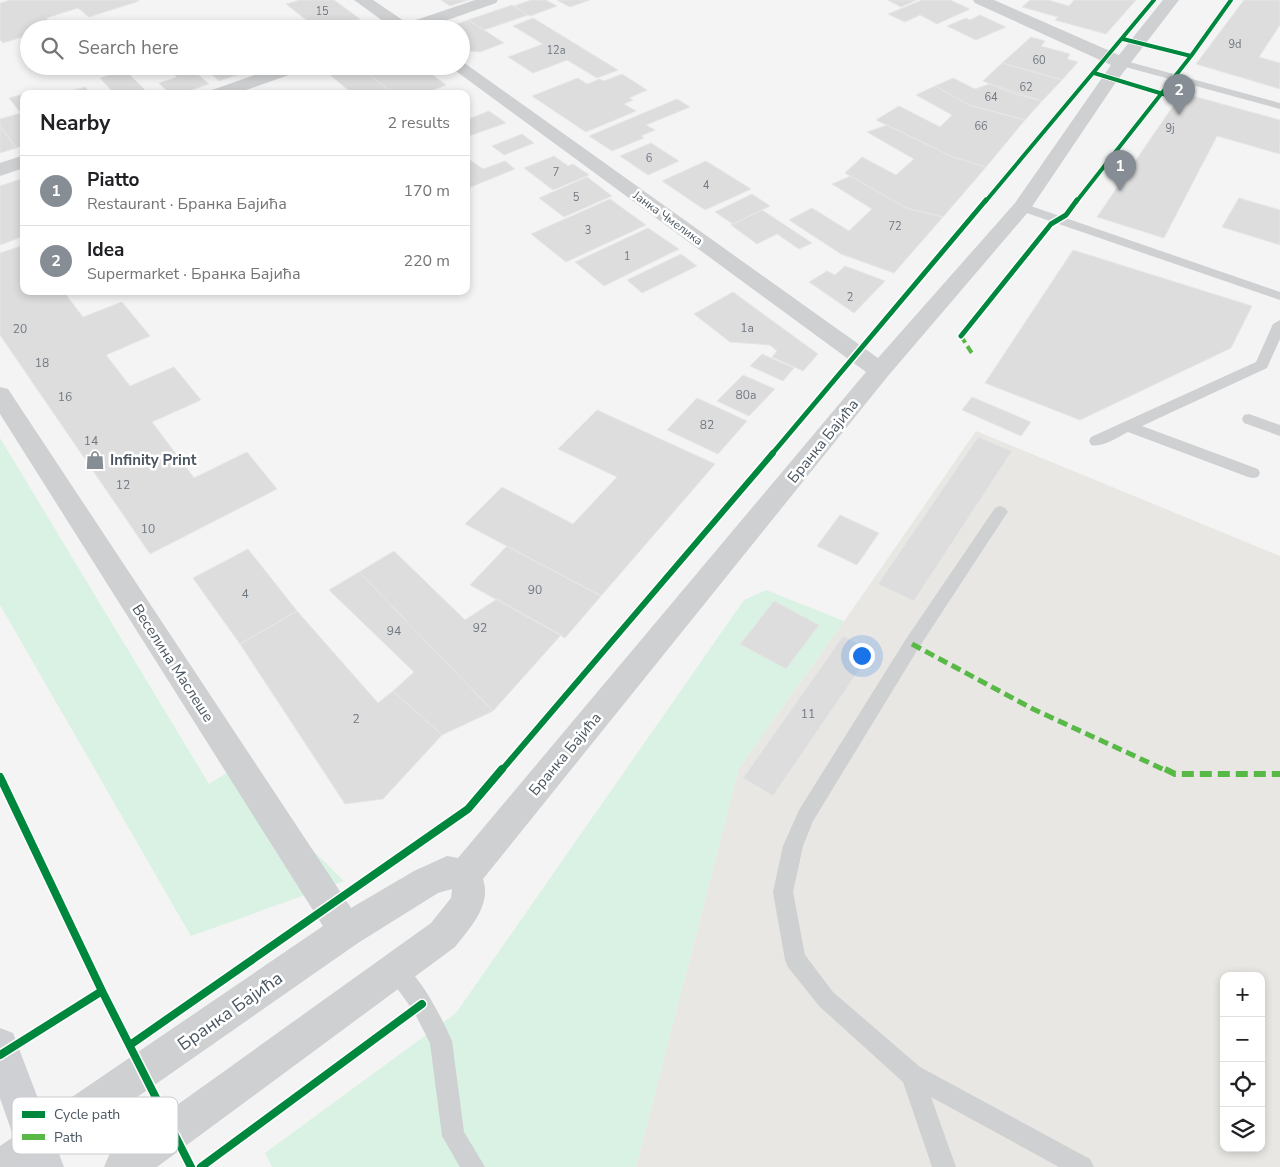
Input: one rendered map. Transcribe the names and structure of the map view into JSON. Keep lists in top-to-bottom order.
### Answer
{
  "streets": {
    "street": ["Јанка Чмелика", "Бранка Бајића", "Веселина Маслеше"]
  },
  "crossings": [
    ["Јанка Чмелика", "Бранка Бајића"],
    ["Бранка Бајића", "Веселина Маслеше"]
  ],
  "places": {
    "shop": ["Infinity Print"]
  },
  "house_numbers": [
    "15",
    "9d",
    "12a",
    "60",
    "62",
    "64",
    "66",
    "9j",
    "6",
    "7",
    "4",
    "5",
    "72",
    "3",
    "1",
    "2",
    "1a",
    "20",
    "18",
    "80a",
    "16",
    "82",
    "14",
    "12",
    "10",
    "90",
    "4",
    "92",
    "94",
    "11",
    "2"
  ],
  "legend": ["Cycle path", "Path"],
  "page": {
    "search": "Search here",
    "pins": ["2", "1"],
    "heading": ["Nearby", "2 results"],
    "list": [
      {
        "mark": "1",
        "name": "Piatto",
        "note": "Restaurant · Бранка Бајића",
        "value": "170 m"
      },
      {
        "mark": "2",
        "name": "Idea",
        "note": "Supermarket · Бранка Бајића",
        "value": "220 m"
      }
    ],
    "map_buttons": ["+", "−"]
  }
}
